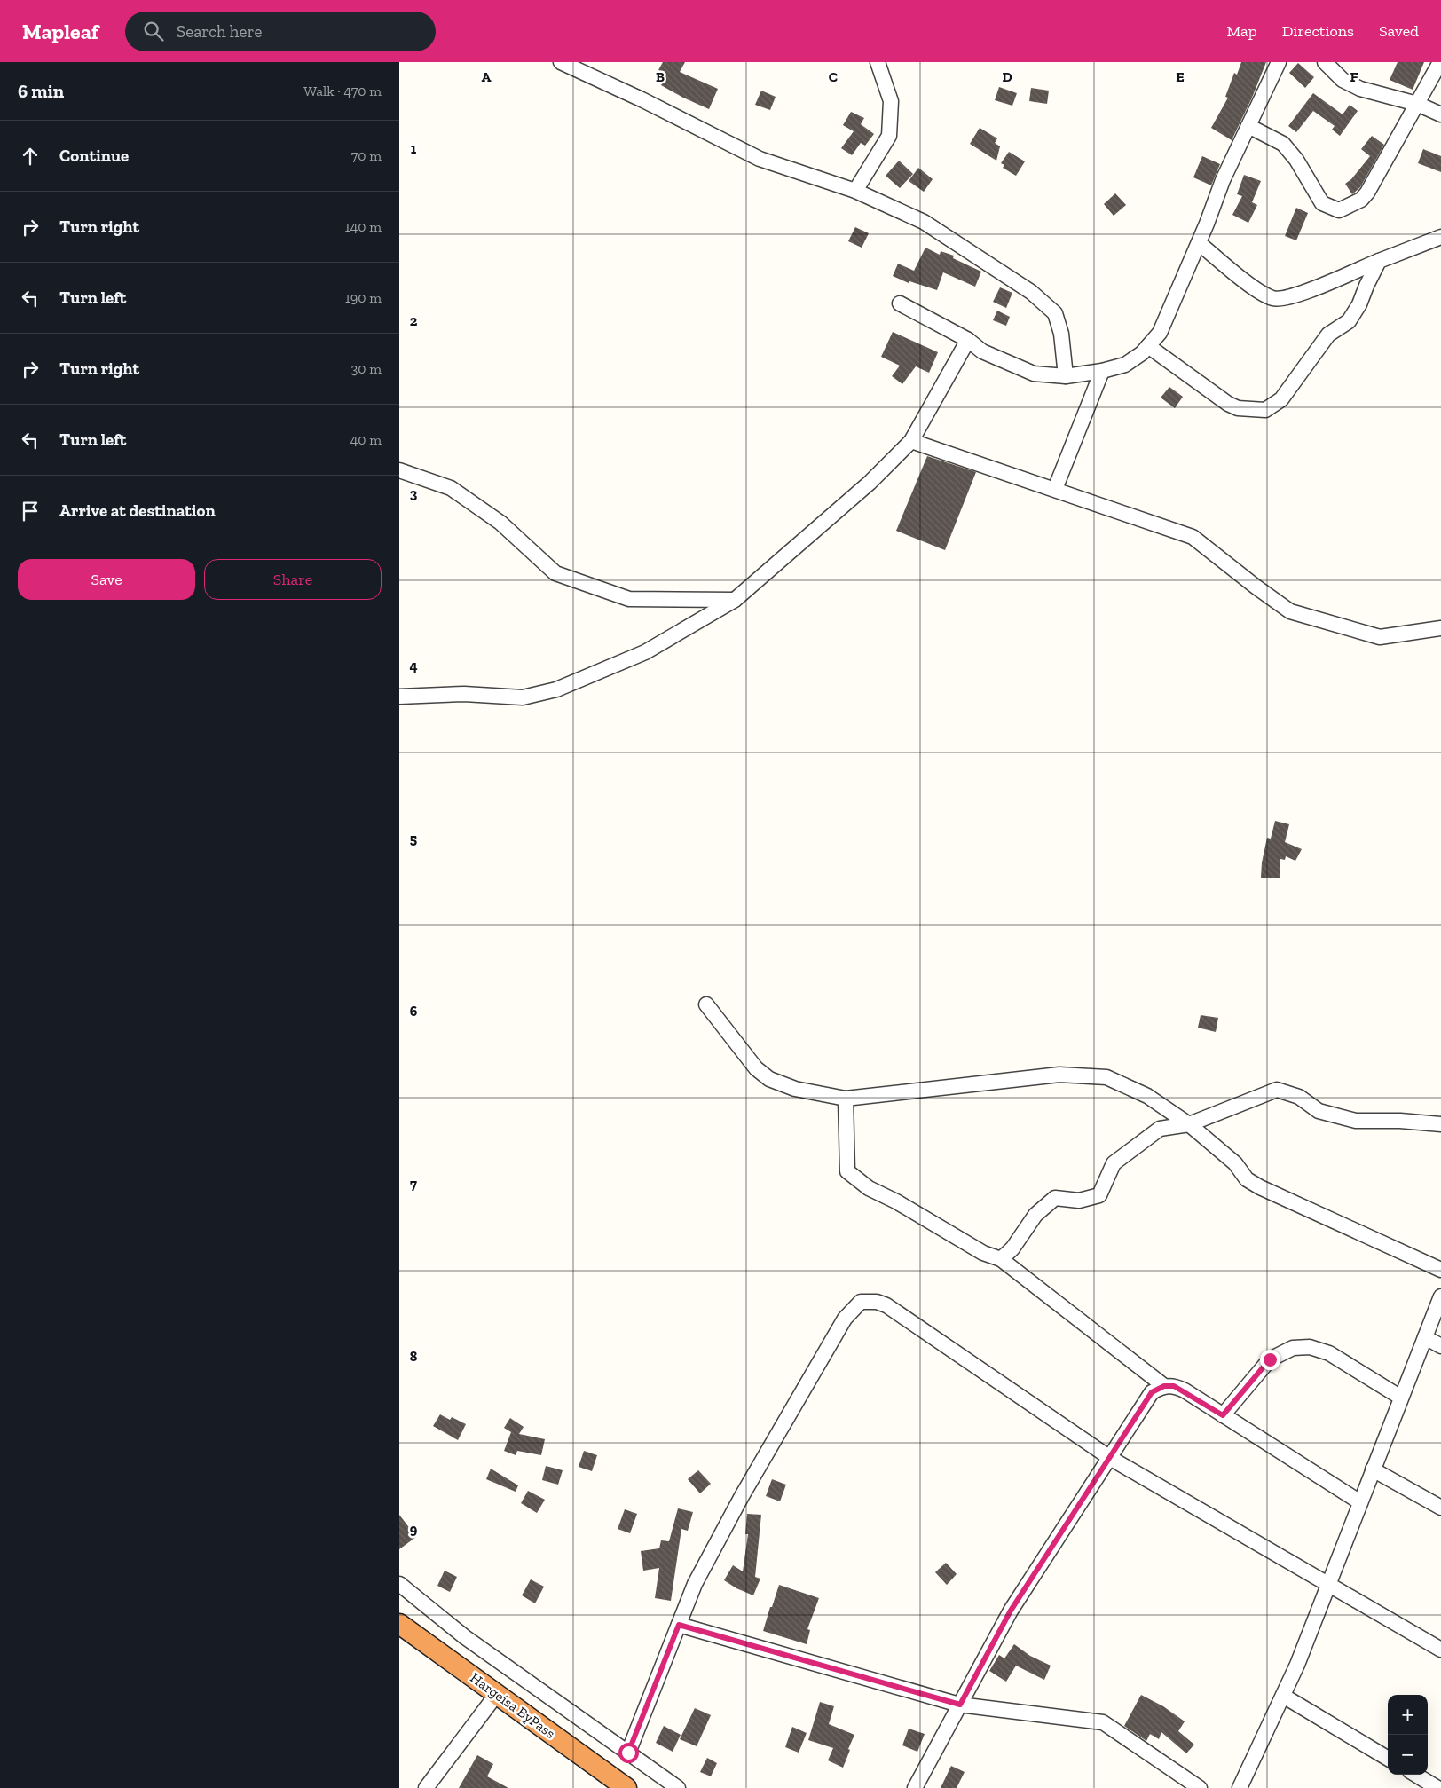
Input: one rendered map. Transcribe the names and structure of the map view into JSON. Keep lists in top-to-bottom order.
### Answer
{
  "streets": {
    "highway": ["Hargeisa ByPass"]
  },
  "page": {
    "header": "Mapleaf",
    "search": "Search here",
    "nav": ["Map", "Directions", "Saved"],
    "heading": ["6 min", "Walk · 470 m"],
    "list": [
      ["Continue", "70 m"],
      ["Turn right", "140 m"],
      ["Turn left", "190 m"],
      ["Turn right", "30 m"],
      ["Turn left", "40 m"],
      "Arrive at destination"
    ],
    "buttons": ["Save", "Share"],
    "map_buttons": ["+", "−"]
  },
  "grid": {
    "columns": [
      "A",
      "B",
      "C",
      "D",
      "E",
      "F"
    ],
    "rows": [
      "1",
      "2",
      "3",
      "4",
      "5",
      "6",
      "7",
      "8",
      "9"
    ]
  }
}
